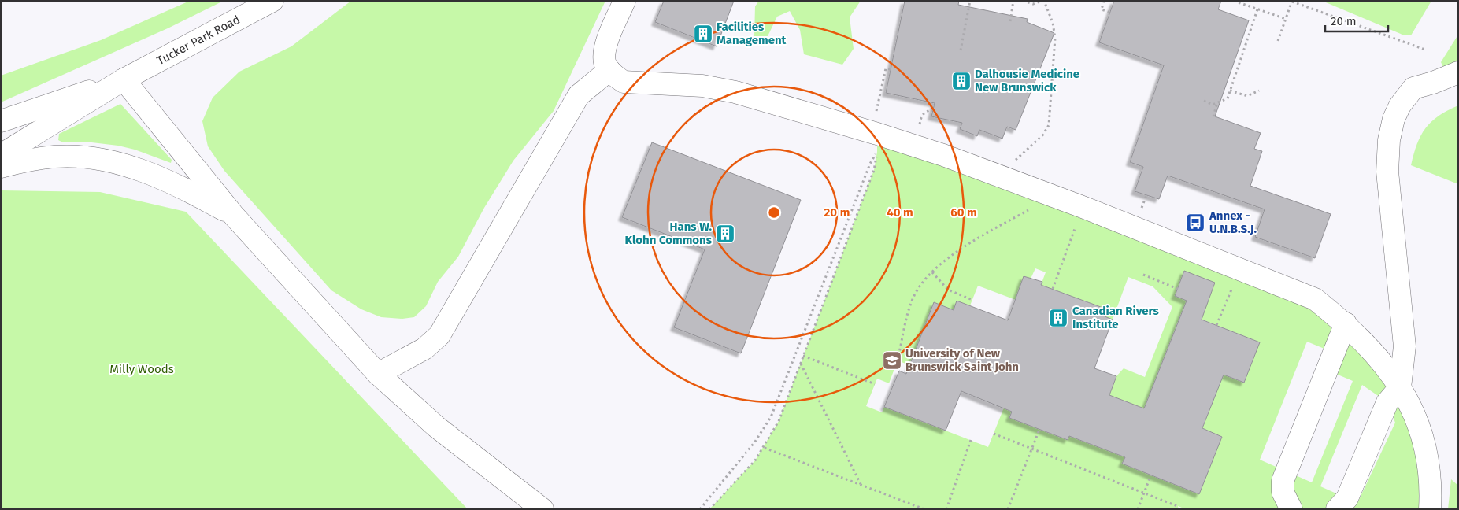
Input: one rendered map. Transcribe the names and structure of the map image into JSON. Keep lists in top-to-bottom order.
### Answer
{
  "streets": {
    "street": ["Tucker Park Road"]
  },
  "parks": ["Milly Woods"],
  "places": {
    "building": [
      "Facilities Management",
      "Dalhousie Medicine New Brunswick",
      "Hans W. Klohn Commons",
      "Canadian Rivers Institute"
    ],
    "bus stop": ["Annex - U.N.B.S.J."],
    "school or university": ["University of New Brunswick Saint John"]
  },
  "scale_bar": "20 m",
  "rings": ["20 m", "40 m", "60 m"]
}
